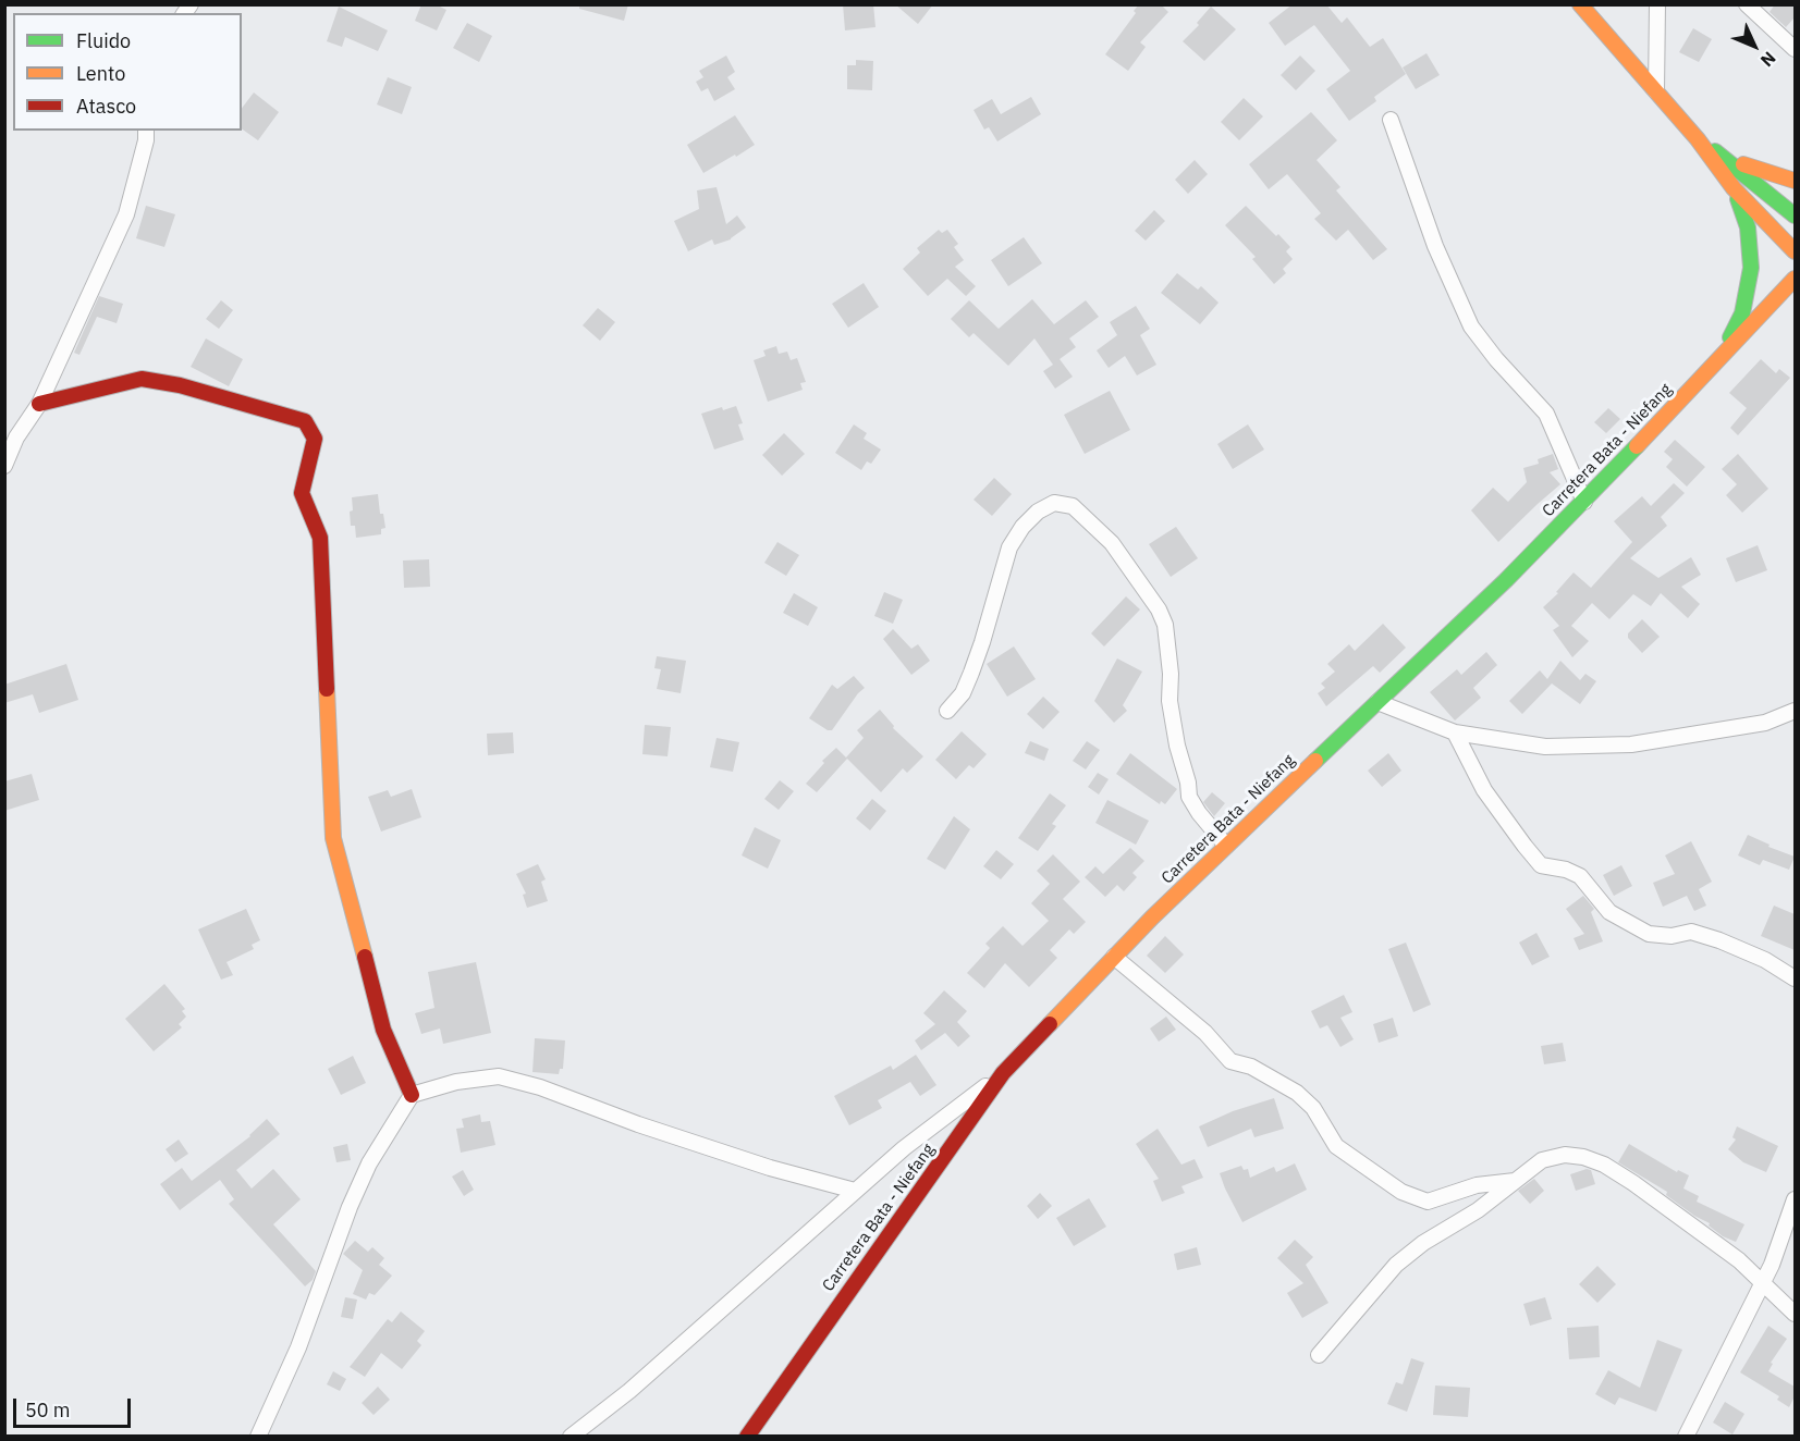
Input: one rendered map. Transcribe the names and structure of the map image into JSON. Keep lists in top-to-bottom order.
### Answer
{
  "streets": {
    "main road": ["Carretera Bata - Niefang"]
  },
  "legend": ["Fluido", "Lento", "Atasco"],
  "scale_bar": "50 m",
  "north": "bottom right"
}
